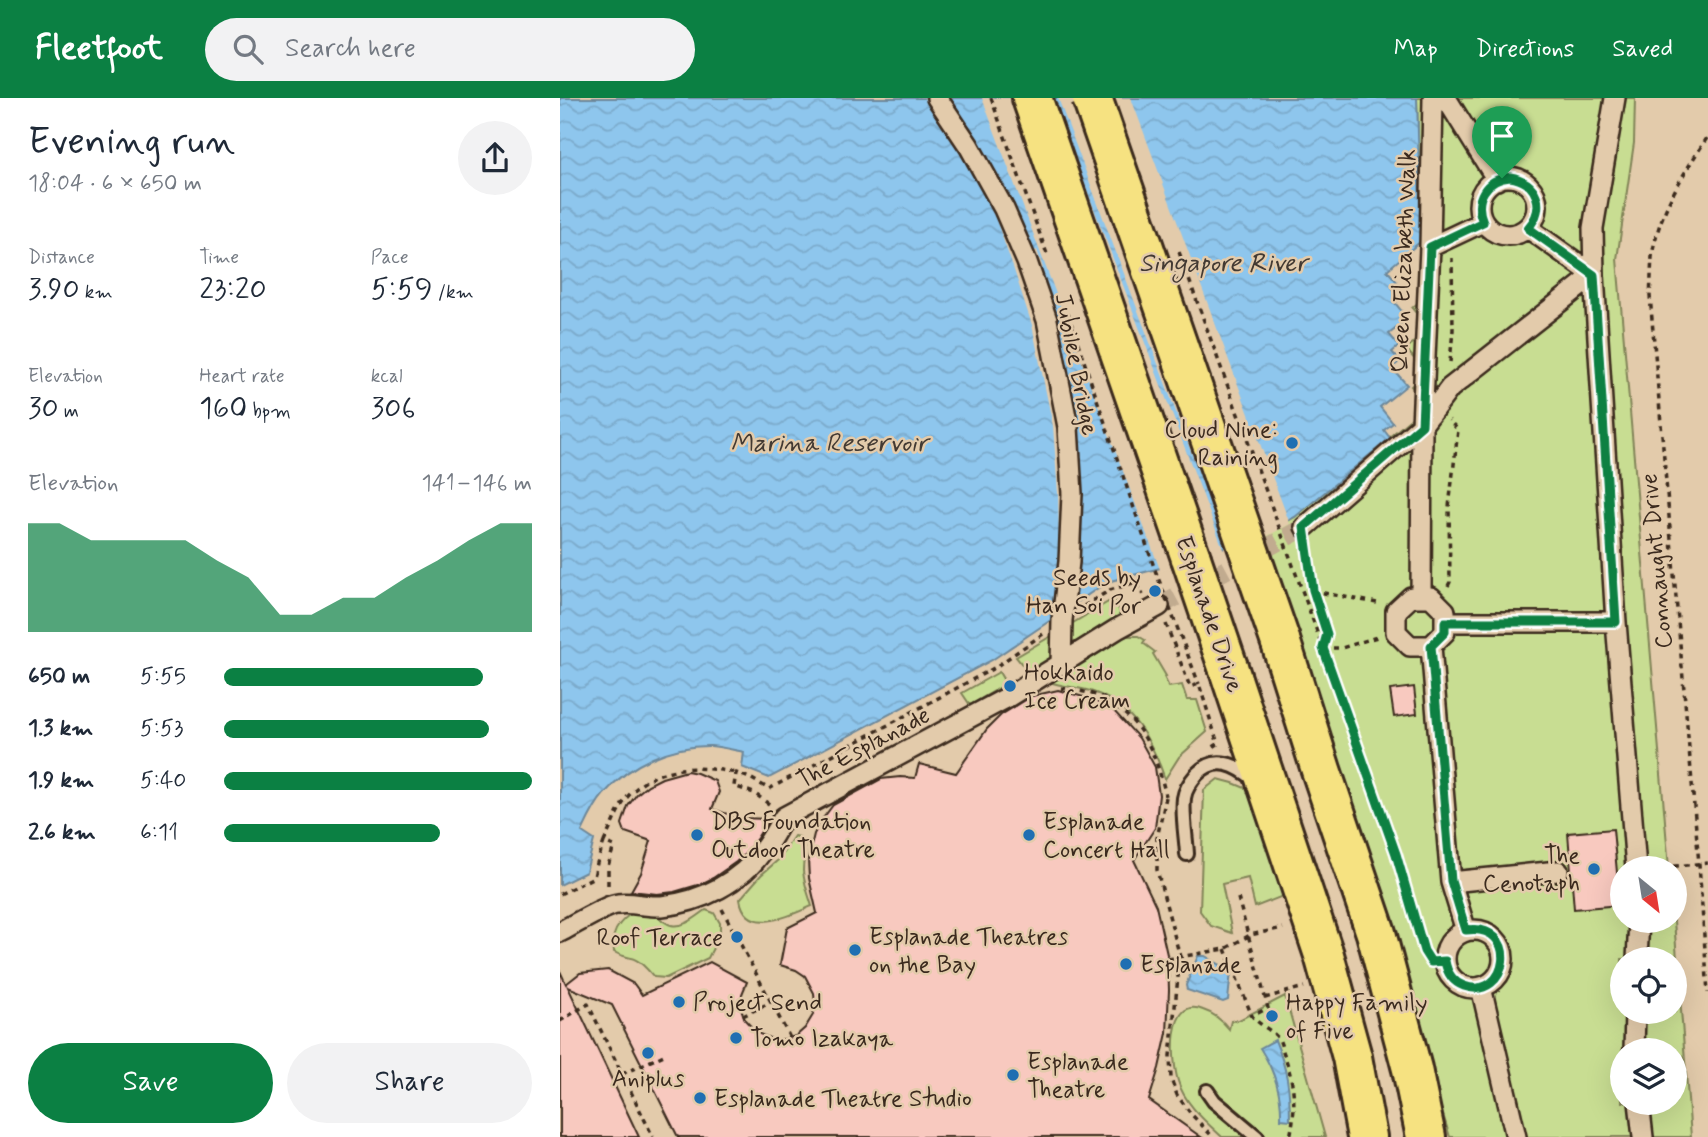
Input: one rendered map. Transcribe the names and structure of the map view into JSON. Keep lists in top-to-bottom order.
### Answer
{
  "streets": {
    "highway": ["Esplanade Drive"],
    "street": ["Queen Elizabeth Walk", "Jubilee Bridge", "The Esplanade"],
    "path": ["Connaught Drive"]
  },
  "crossings": [
    ["Jubilee Bridge", "The Esplanade"]
  ],
  "water": ["Singapore River", "Marina Reservoir"],
  "places": [
    "Cloud Nine: Raining",
    "Seeds by Han Soi Por",
    "Hokkaido Ice Cream",
    "DBS Foundation Outdoor Theatre",
    "Esplanade Concert Hall",
    "The Cenotaph",
    "Roof Terrace",
    "Esplanade Theatres on the Bay",
    "Esplanade",
    "Project Send",
    "Happy Family of Five",
    "Tomo Izakaya",
    "Aniplus",
    "Esplanade Theatre",
    "Esplanade Theatre Studio"
  ],
  "north": "bottom right",
  "page": {
    "header": "Fleetfoot",
    "search": "Search here",
    "nav": ["Map", "Directions", "Saved"],
    "heading": ["Evening run", "18:04 · 6 × 650 m"],
    "stats": [
      ["Distance", "3.90 km"],
      ["Time", "23:20"],
      ["Pace", "5:59 /km"],
      ["Elevation", "30 m"],
      ["Heart rate", "160 bpm"],
      ["kcal", "306"]
    ],
    "chart": ["Elevation", "141–146 m"],
    "list": [
      {
        "name": "650 m",
        "note": "5:55"
      },
      {
        "name": "1.3 km",
        "note": "5:53"
      },
      {
        "name": "1.9 km",
        "note": "5:40"
      },
      {
        "name": "2.6 km",
        "note": "6:11"
      }
    ],
    "buttons": ["Save", "Share"]
  }
}
